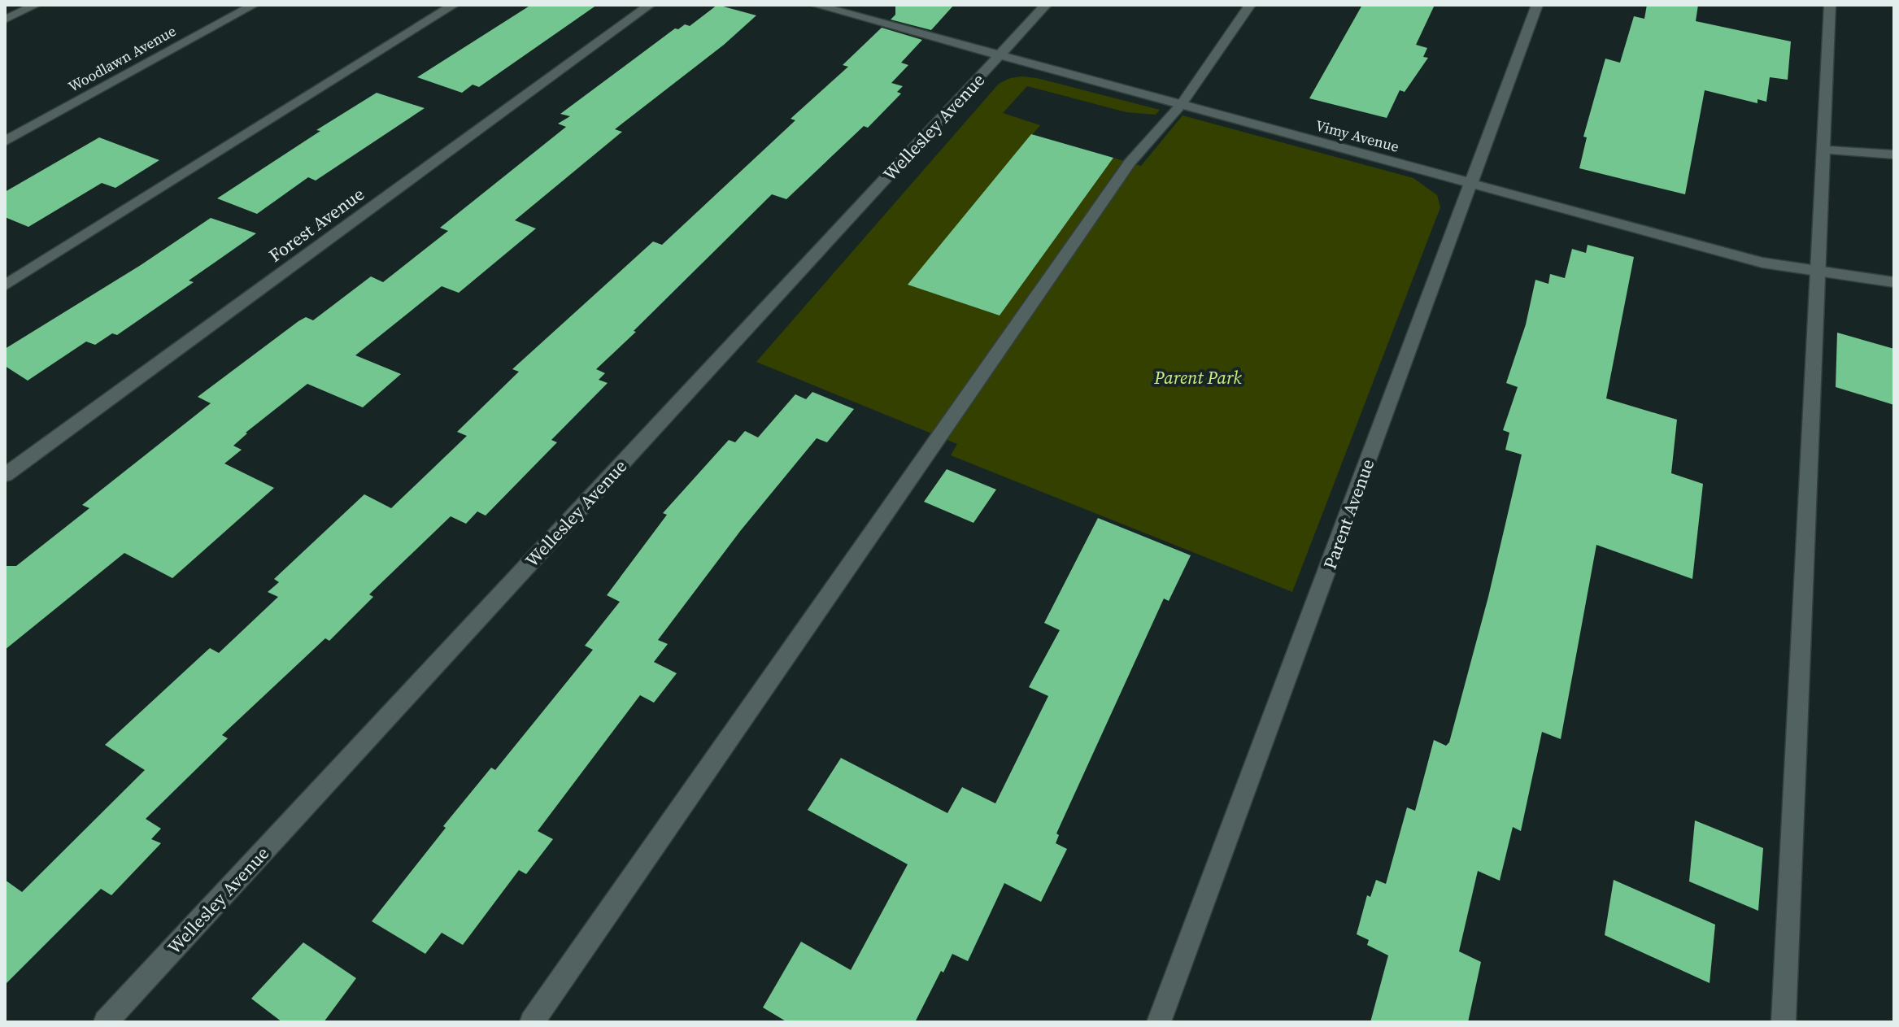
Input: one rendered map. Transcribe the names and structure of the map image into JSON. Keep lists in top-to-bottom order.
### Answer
{
  "streets": {
    "street": [
      "Woodlawn Avenue",
      "Wellesley Avenue",
      "Vimy Avenue",
      "Forest Avenue",
      "Parent Avenue"
    ]
  },
  "crossings": [
    ["Wellesley Avenue", "Vimy Avenue"],
    ["Vimy Avenue", "Parent Avenue"]
  ],
  "parks": ["Parent Park"]
}
